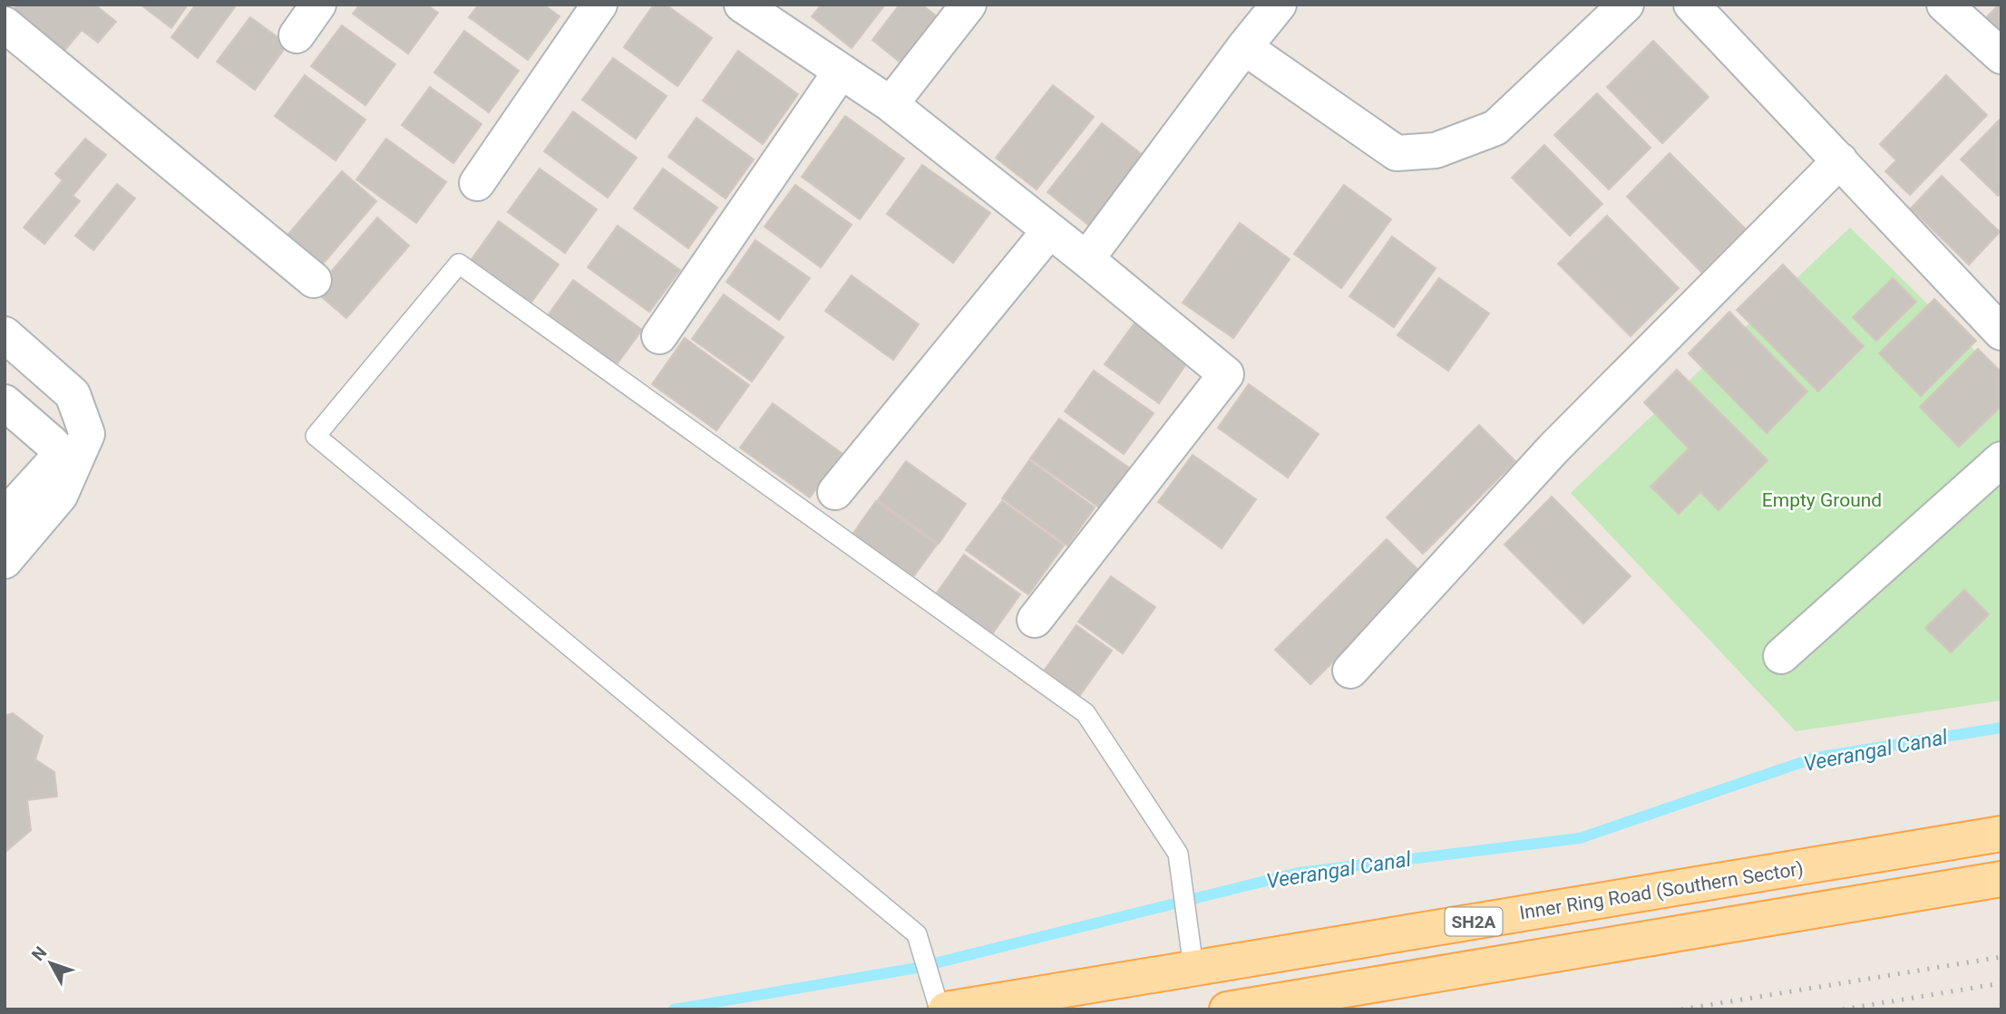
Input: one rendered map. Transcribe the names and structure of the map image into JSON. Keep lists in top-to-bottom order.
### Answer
{
  "streets": {
    "main road": ["Inner Ring Road (Southern Sector)", "SH2A"]
  },
  "water": ["Veerangal Canal"],
  "parks": ["Empty Ground"],
  "north": "top left"
}
